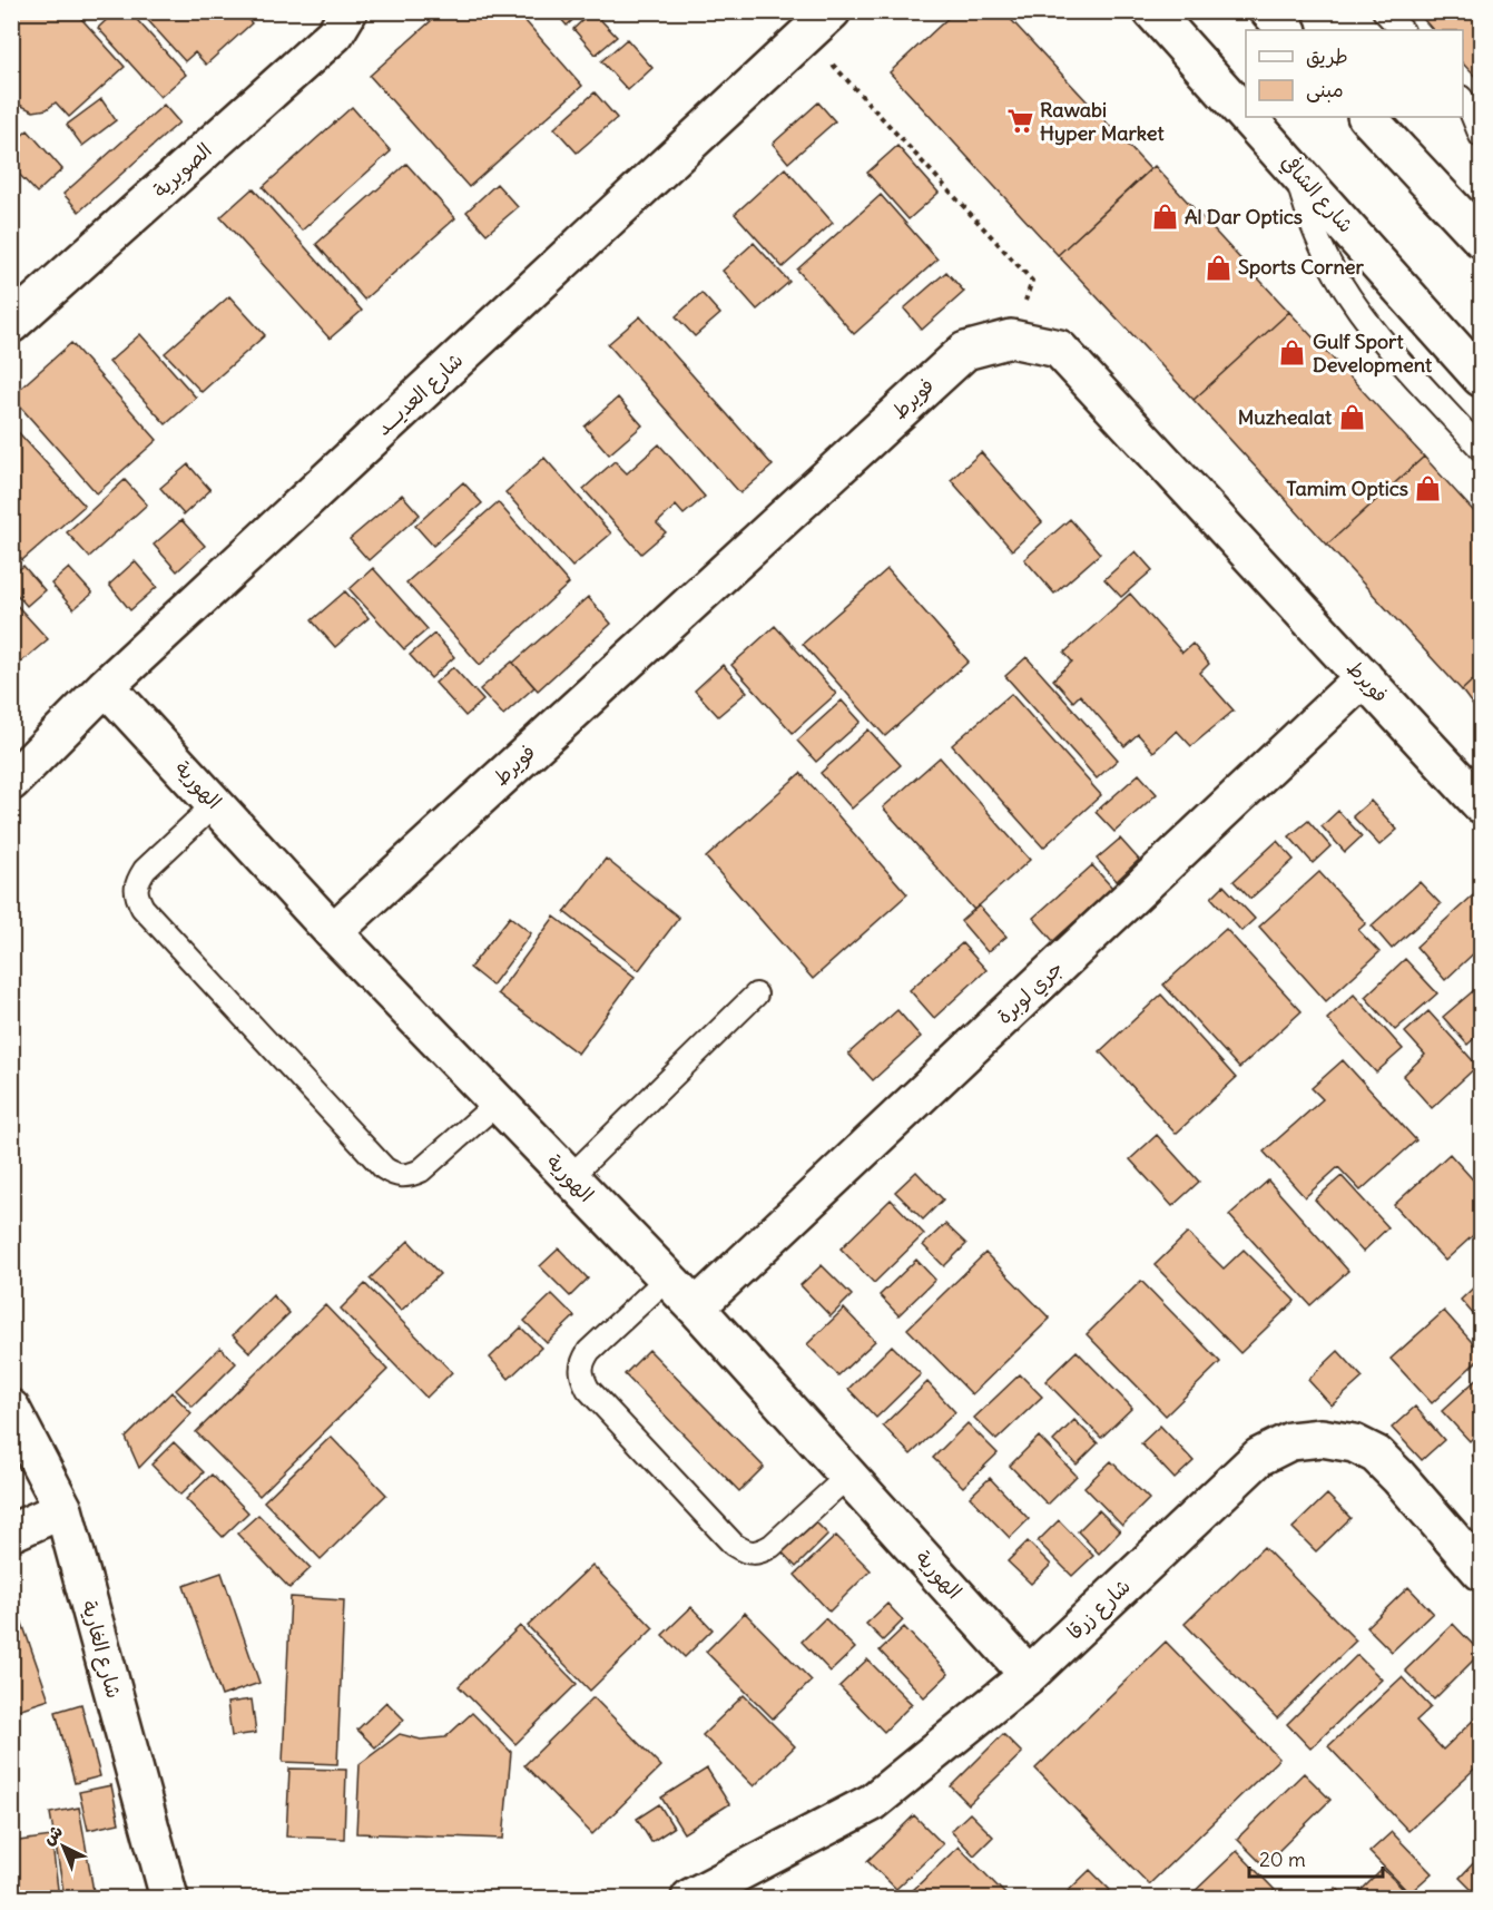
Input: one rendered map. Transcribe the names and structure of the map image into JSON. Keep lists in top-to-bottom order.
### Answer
{
  "streets": {
    "street": [
      "الصويرية",
      "شارع الشافي",
      "شارع العديـــد",
      "فويرط",
      "الهورية",
      "جري لوبرة",
      "شارع زرقا",
      "شارع الغارية"
    ]
  },
  "crossings": [
    ["شارع العديـــد", "الهورية"],
    ["فويرط", "الهورية"],
    ["فويرط", "جري لوبرة"],
    ["الهورية", "جري لوبرة"],
    ["الهورية", "شارع زرقا"]
  ],
  "places": {
    "supermarket": ["Rawabi Hyper Market"],
    "shop": [
      "Al Dar Optics",
      "Sports Corner",
      "Gulf Sport Development",
      "Muzhealat",
      "Tamim Optics"
    ]
  },
  "legend": ["طريق", "مبنى"],
  "scale_bar": "20 m",
  "north": "top left"
}
